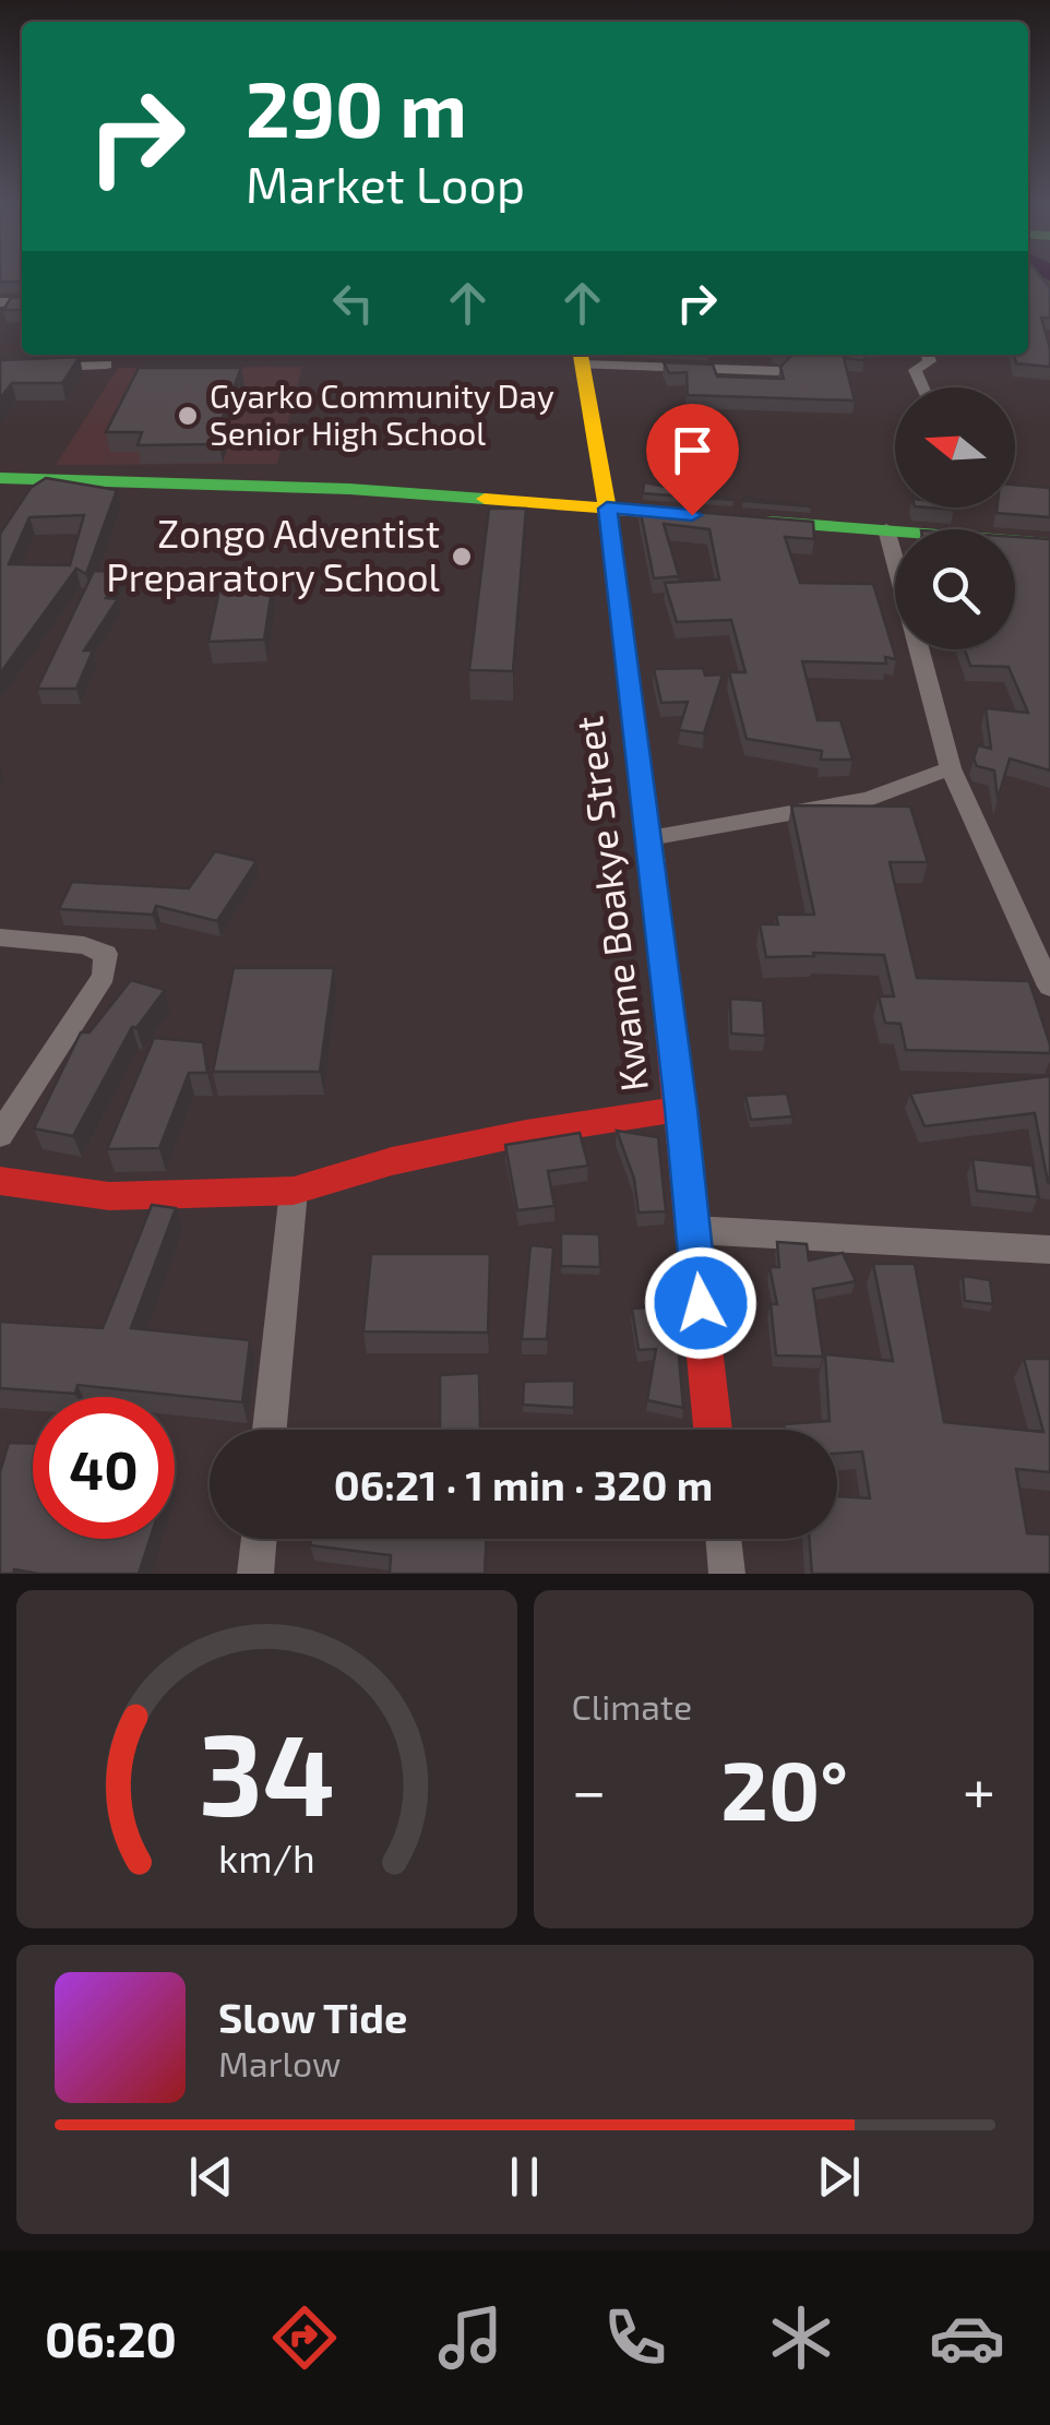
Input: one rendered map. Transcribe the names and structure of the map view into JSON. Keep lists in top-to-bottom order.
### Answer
{
  "streets": {
    "street": ["Kwame Boakye Street"]
  },
  "places": ["Gyarko Community Day Senior High School", "Zongo Adventist Preparatory School"],
  "north": "left",
  "page": {
    "turn": ["290 m", "Market Loop"],
    "limit": "40",
    "trip": "06:21 · 1 min · 320 m",
    "tile": "Climate",
    "heat": ["−", "20°", "+"],
    "song": ["Slow Tide", "Marlow"],
    "tabs": "06:20",
    "gauge": ["34", "km/h"]
  }
}
